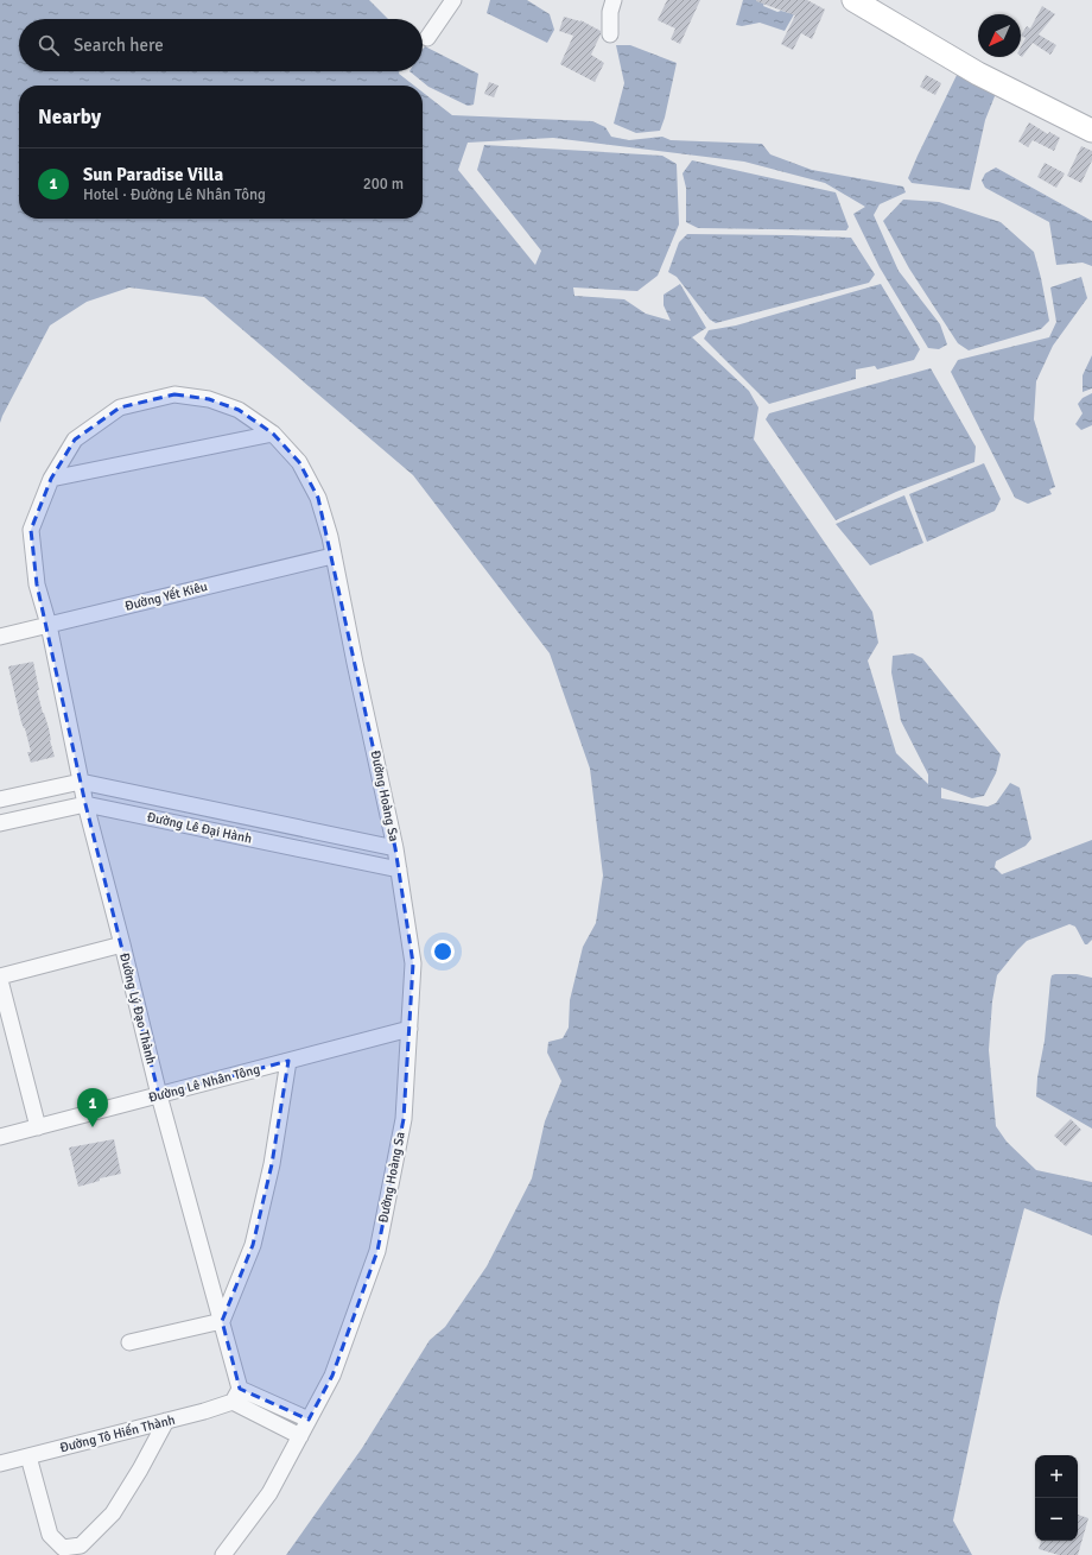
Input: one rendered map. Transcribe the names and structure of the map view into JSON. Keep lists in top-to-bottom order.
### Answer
{
  "streets": {
    "street": [
      "Đường Yết Kiêu",
      "Đường Hoàng Sa",
      "Đường Lê Đại Hành",
      "Đường Lý Đạo Thành",
      "Đường Lê Nhân Tông",
      "Đường Tô Hiến Thành"
    ]
  },
  "crossings": [
    ["Đường Yết Kiêu", "Đường Hoàng Sa"],
    ["Đường Yết Kiêu", "Đường Lý Đạo Thành"],
    ["Đường Hoàng Sa", "Đường Lê Đại Hành"],
    ["Đường Hoàng Sa", "Đường Lý Đạo Thành"],
    ["Đường Hoàng Sa", "Đường Lê Nhân Tông"],
    ["Đường Lê Đại Hành", "Đường Lý Đạo Thành"],
    ["Đường Lý Đạo Thành", "Đường Lê Nhân Tông"],
    ["Đường Lý Đạo Thành", "Đường Tô Hiến Thành"]
  ],
  "north": "bottom left",
  "page": {
    "search": "Search here",
    "heading": "Nearby",
    "list": [
      {
        "mark": "1",
        "name": "Sun Paradise Villa",
        "note": "Hotel · Đường Lê Nhân Tông",
        "value": "200 m"
      }
    ],
    "pins": "1",
    "map_buttons": ["+", "−"]
  }
}
